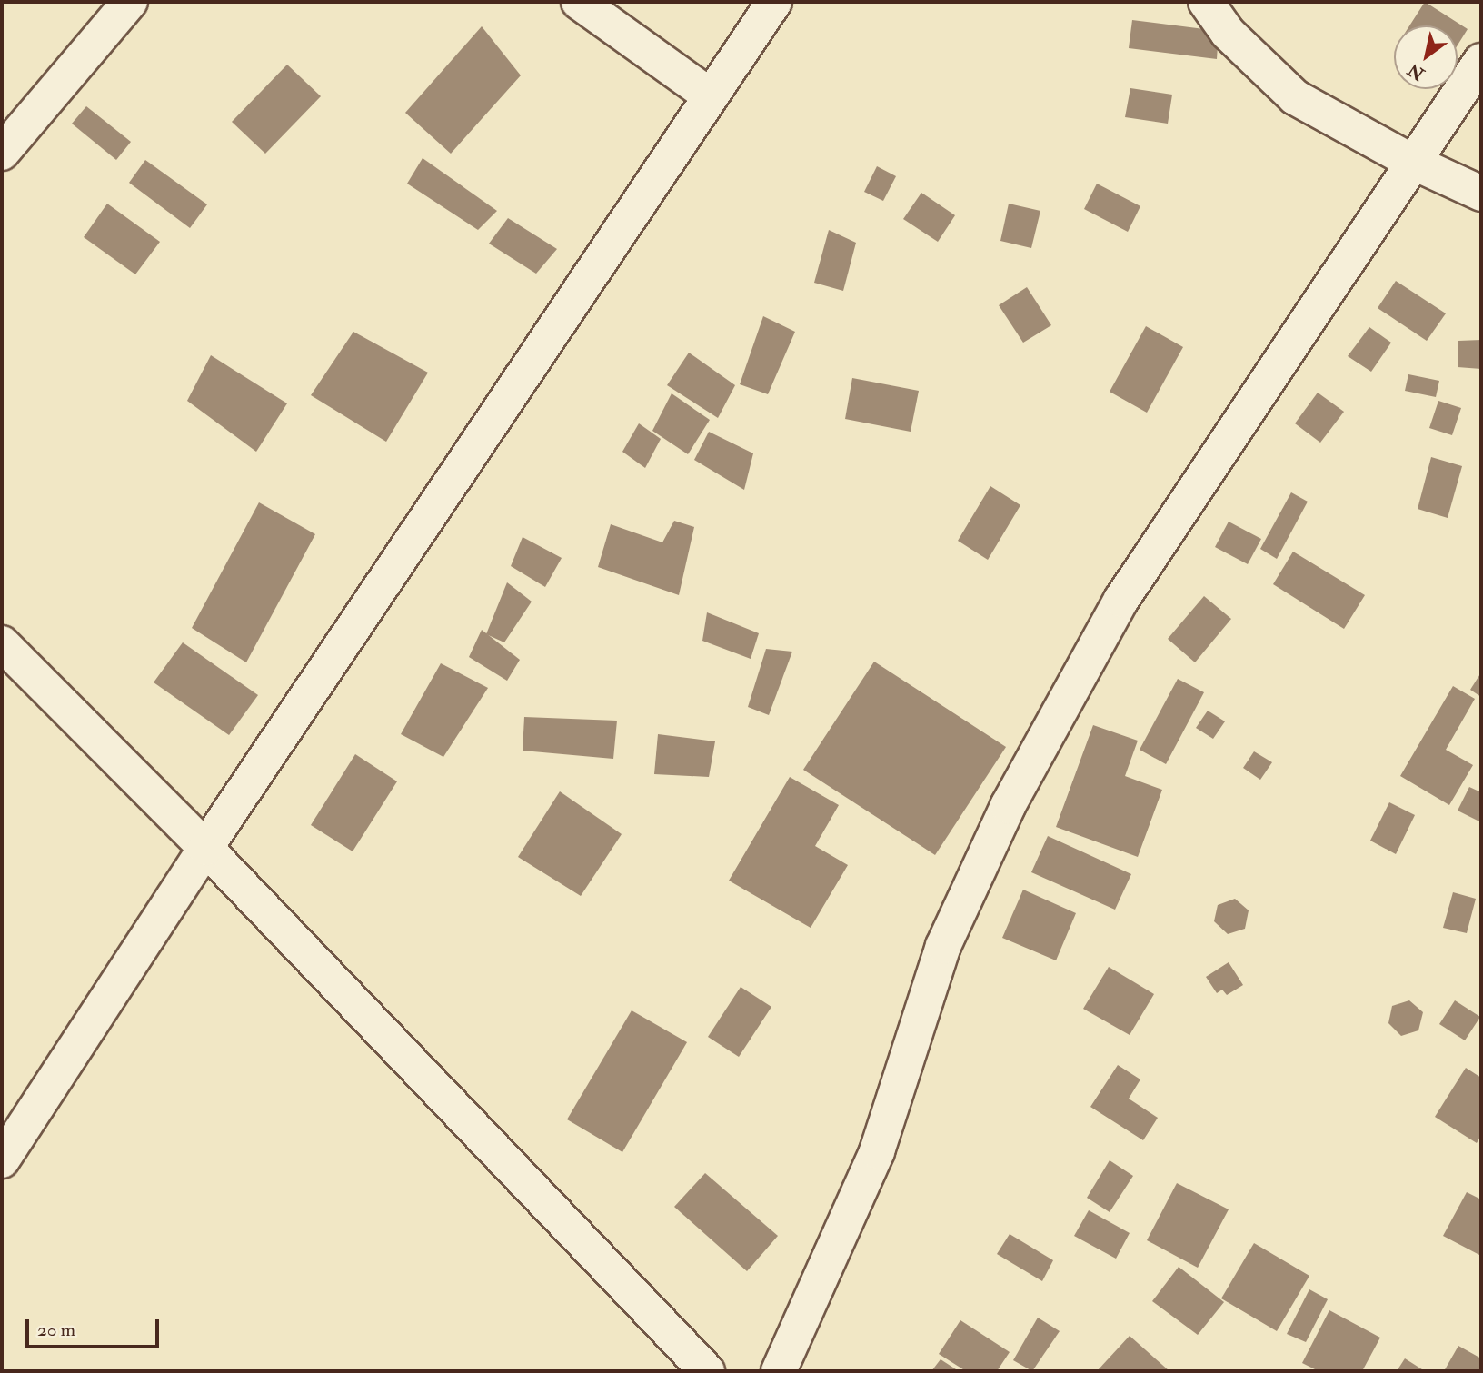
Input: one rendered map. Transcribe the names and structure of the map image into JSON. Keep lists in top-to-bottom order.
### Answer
{
  "scale_bar": "20 m",
  "north": "bottom left"
}
